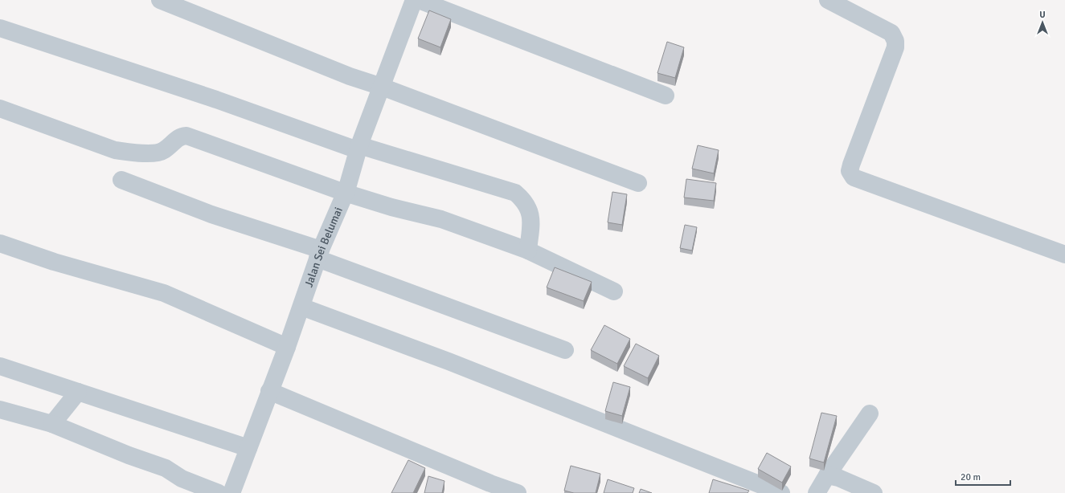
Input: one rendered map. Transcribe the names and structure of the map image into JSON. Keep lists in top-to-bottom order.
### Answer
{
  "streets": {
    "street": ["Jalan Sei Belumai"]
  },
  "scale_bar": "20 m",
  "north": "top"
}
